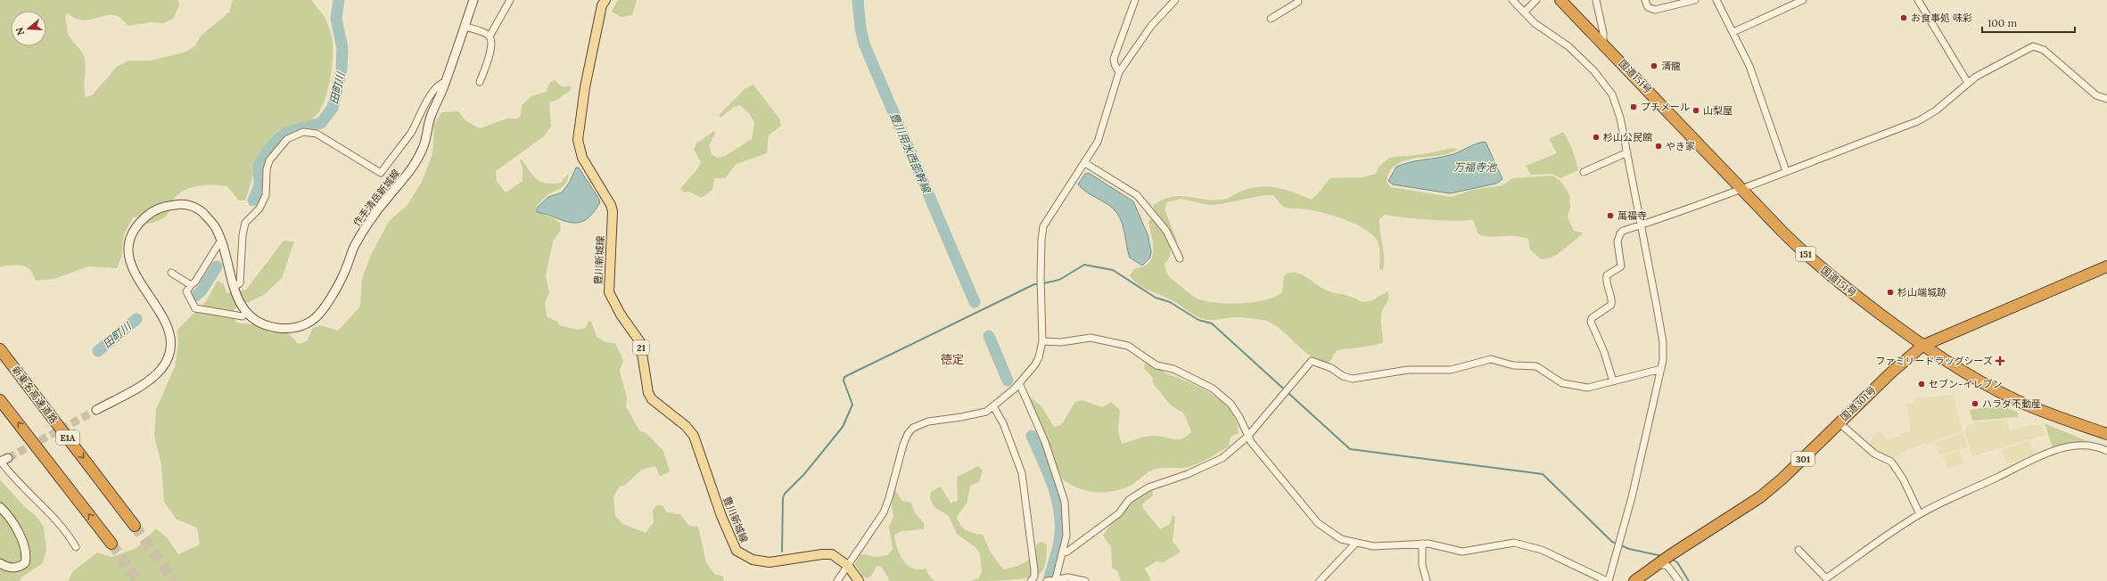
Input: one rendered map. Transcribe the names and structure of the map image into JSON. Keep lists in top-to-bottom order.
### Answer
{
  "streets": {
    "highway": [
      "国道151号",
      "151",
      "新東名高速道路",
      "国道301号",
      "E1A",
      "301"
    ],
    "main road": ["作手清岳新城線", "豊川新城線", "21"]
  },
  "crossings": [
    ["国道151号", "国道301号"]
  ],
  "districts": ["徳定"],
  "water": ["田町川", "豊川用水西部幹線", "万福寺池"],
  "places": {
    "other": [
      "お食事処 味彩",
      "清龍",
      "プチメール",
      "山梨屋",
      "杉山公民館",
      "やき家",
      "萬福寺",
      "杉山端城跡",
      "セブン-イレブン",
      "ハラダ不動産"
    ],
    "health": ["ファミリードラッグシーズ"]
  },
  "scale_bar": "100 m",
  "north": "left"
}
